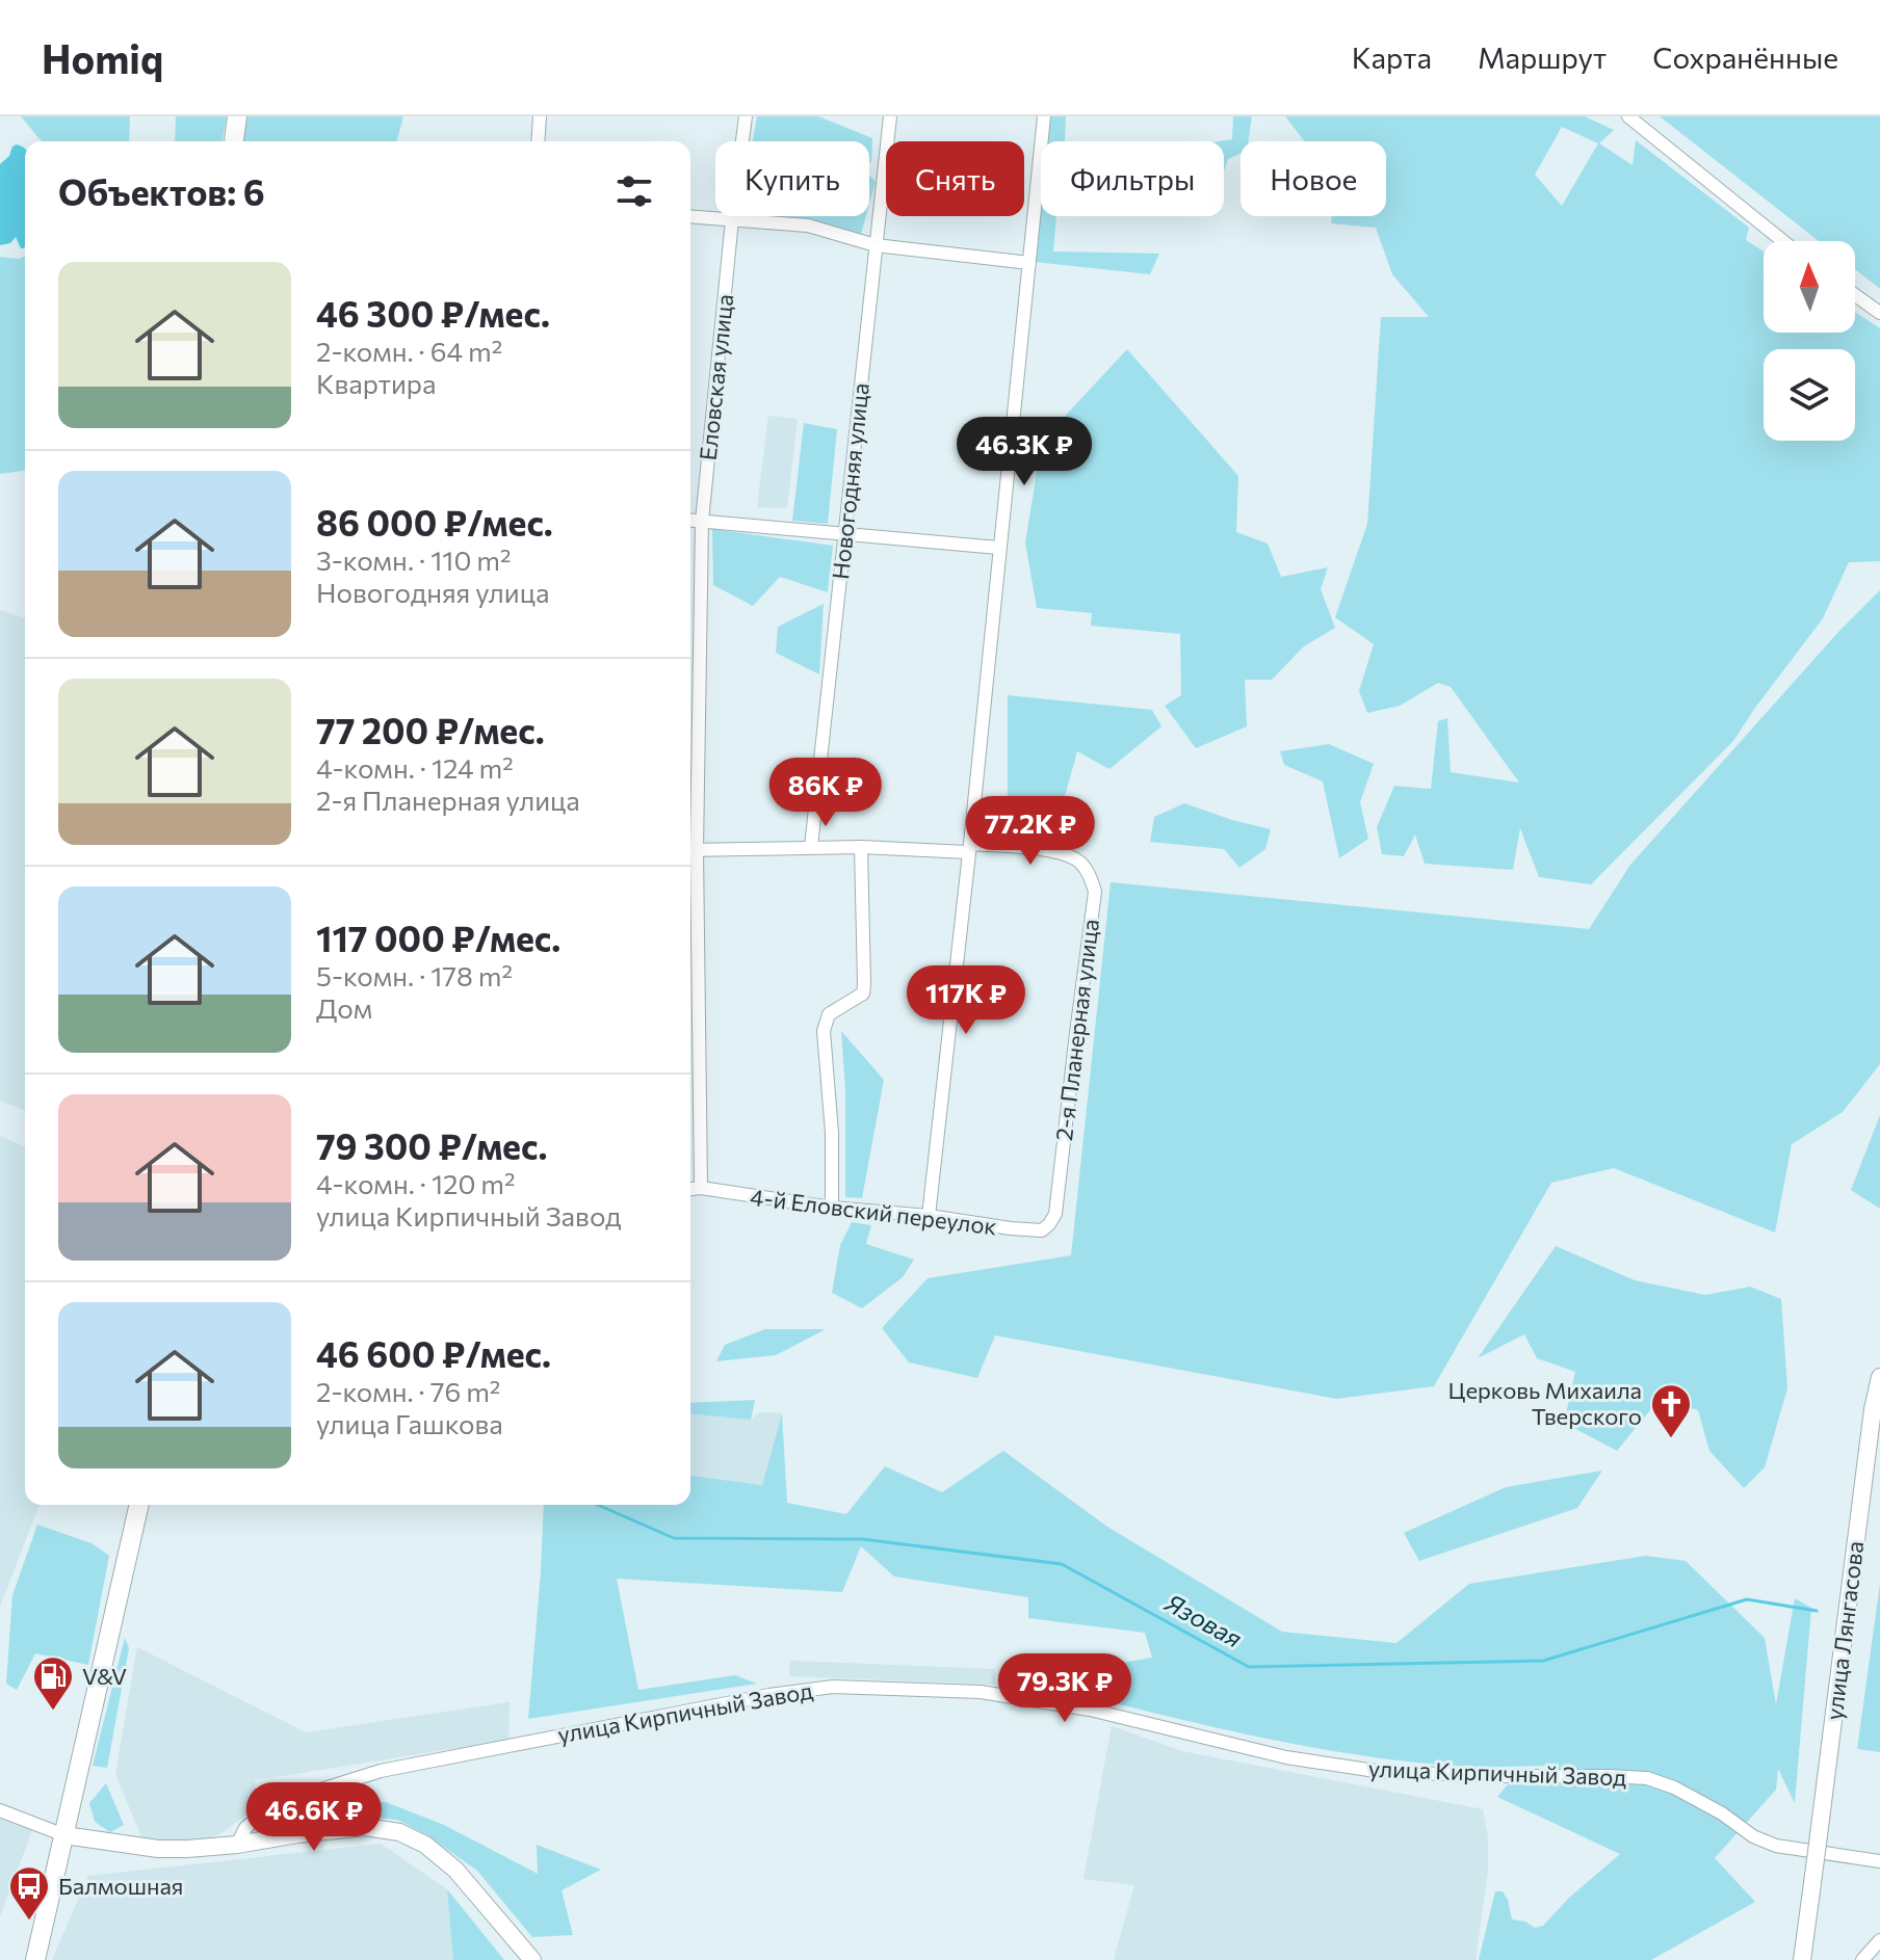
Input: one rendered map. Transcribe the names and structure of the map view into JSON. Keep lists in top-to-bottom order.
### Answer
{
  "streets": {
    "main road": ["улица Лянгасова"],
    "street": [
      "Еловская улица",
      "Новогодняя улица",
      "2-я Планерная улица",
      "4-й Еловский переулок",
      "улица Кирпичный Завод"
    ]
  },
  "crossings": [
    ["Еловская улица", "2-я Планерная улица"],
    ["Еловская улица", "4-й Еловский переулок"],
    ["Новогодняя улица", "2-я Планерная улица"],
    ["2-я Планерная улица", "4-й Еловский переулок"]
  ],
  "water": ["Язовая"],
  "places": {
    "church": ["Церковь Михаила Тверского"],
    "fuel station": ["V&V"],
    "bus stop": ["Балмошная"]
  },
  "north": "top",
  "page": {
    "header": "Homiq",
    "nav": ["Карта", "Маршрут", "Сохранённые"],
    "chip": [
      "Купить",
      "Снять",
      "Фильтры",
      "Новое"
    ],
    "heading": "Объектов: 6",
    "list": [
      {
        "name": "46 300 ₽/мес.",
        "note": "2-комн. · 64 m² · Квартира"
      },
      {
        "name": "86 000 ₽/мес.",
        "note": "3-комн. · 110 m² · Новогодняя улица"
      },
      {
        "name": "77 200 ₽/мес.",
        "note": "4-комн. · 124 m² · 2-я Планерная улица"
      },
      {
        "name": "117 000 ₽/мес.",
        "note": "5-комн. · 178 m² · Дом"
      },
      {
        "name": "79 300 ₽/мес.",
        "note": "4-комн. · 120 m² · улица Кирпичный Завод"
      },
      {
        "name": "46 600 ₽/мес.",
        "note": "2-комн. · 76 m² · улица Гашкова"
      }
    ],
    "price": [
      "46.3K ₽",
      "86K ₽",
      "77.2K ₽",
      "117K ₽",
      "79.3K ₽",
      "46.6K ₽"
    ]
  }
}
